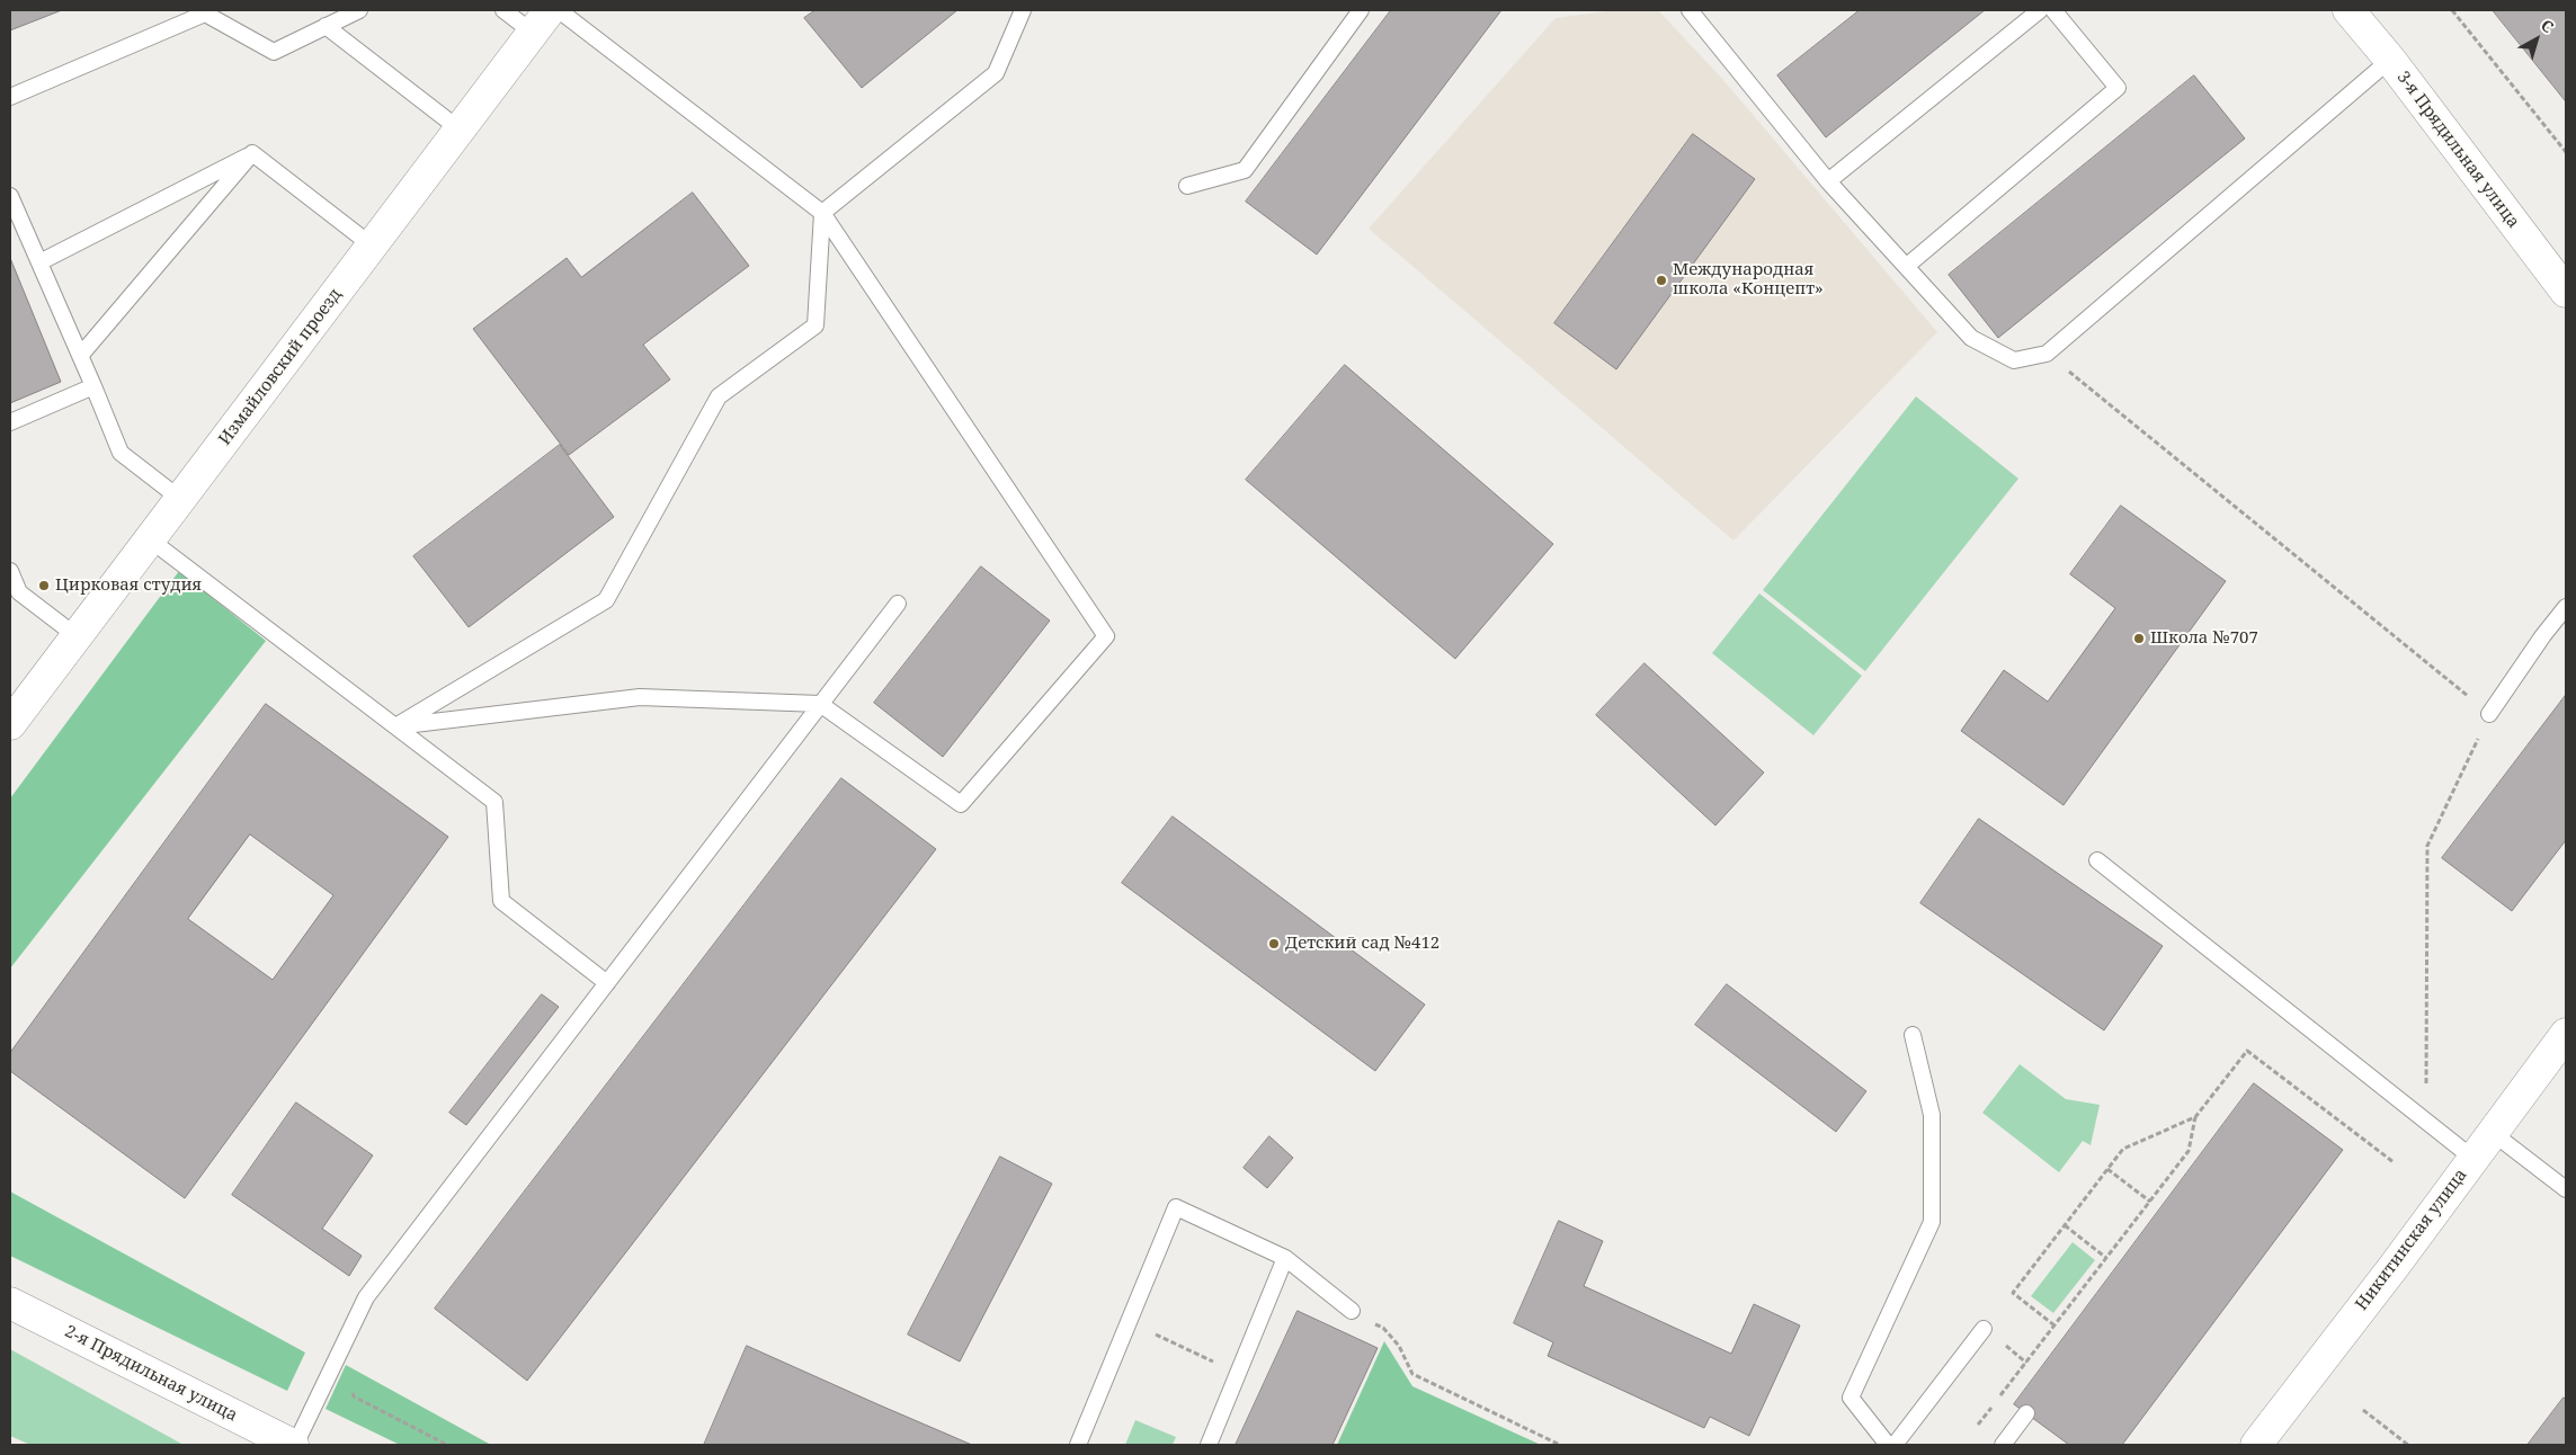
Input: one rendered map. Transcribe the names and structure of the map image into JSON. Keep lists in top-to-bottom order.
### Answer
{
  "streets": {
    "street": [
      "3-я Прядильная улица",
      "Измайловский проезд",
      "Никитинская улица",
      "2-я Прядильная улица"
    ]
  },
  "places": [
    "Международная школа «Концепт»",
    "Цирковая студия",
    "Школа №707",
    "Детский сад №412"
  ],
  "north": "top right"
}
